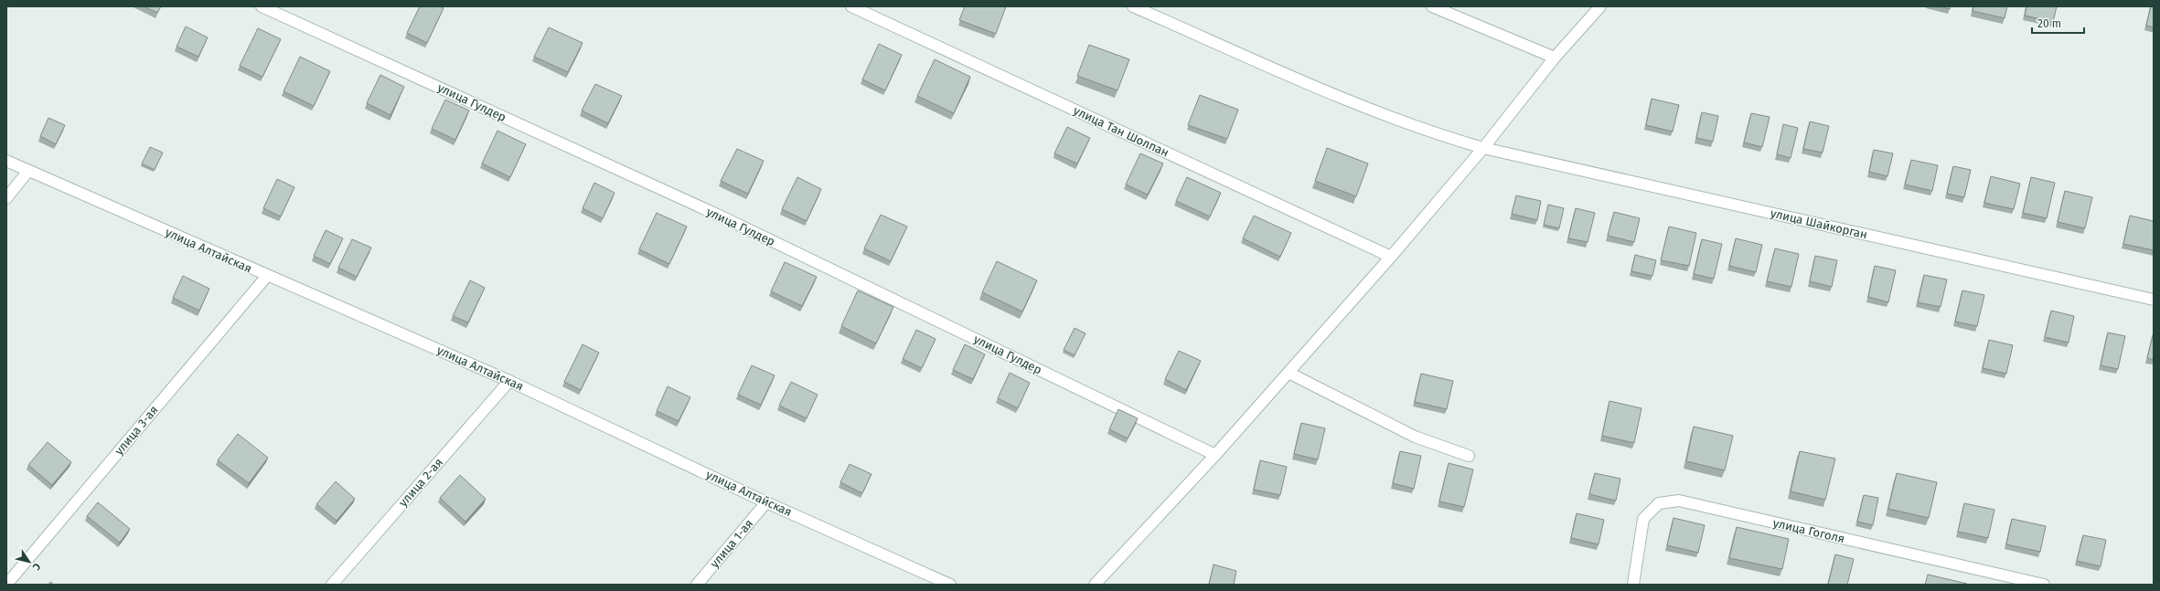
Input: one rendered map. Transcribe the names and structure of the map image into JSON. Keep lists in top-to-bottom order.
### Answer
{
  "streets": {
    "street": [
      "улица Гулдер",
      "улица Тан Шолпан",
      "улица Шайкорган",
      "улица Алтайская",
      "улица 3-ая",
      "улица 2-ая",
      "улица Гоголя",
      "улица 1-ая"
    ]
  },
  "crossings": [
    ["улица Алтайская", "улица 3-ая"],
    ["улица Алтайская", "улица 2-ая"],
    ["улица Алтайская", "улица 1-ая"]
  ],
  "scale_bar": "20 m",
  "north": "bottom right"
}
